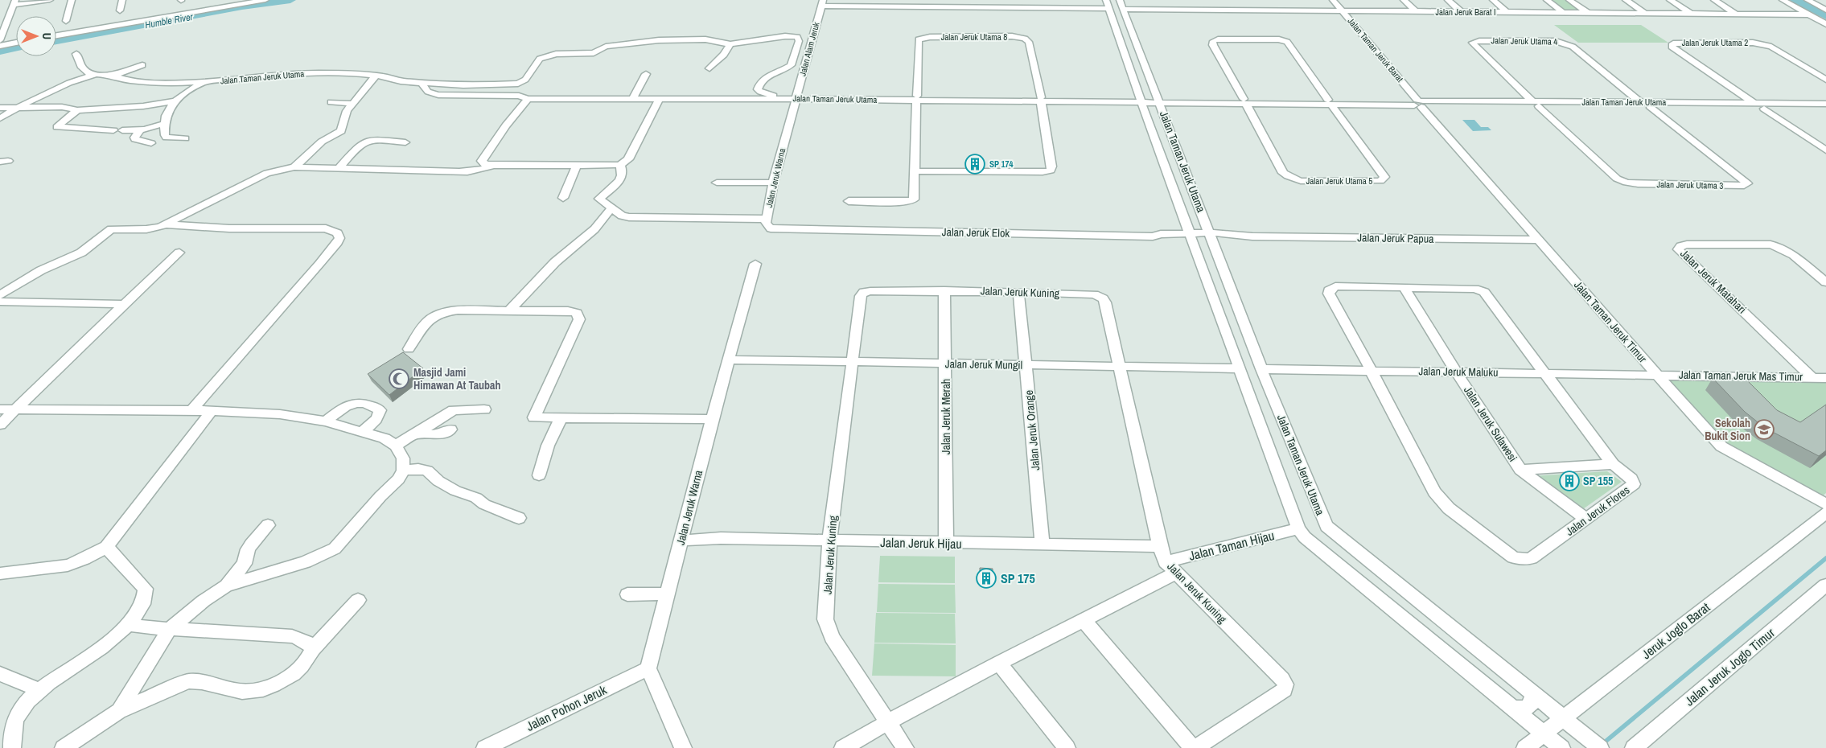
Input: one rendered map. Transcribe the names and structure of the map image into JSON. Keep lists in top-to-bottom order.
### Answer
{
  "streets": {
    "street": [
      "Jalan Jeruk Barat I",
      "Jalan Jeruk Utama 8",
      "Jalan Jeruk Utama 4",
      "Jalan Jeruk Utama 2",
      "Jalan Alam Jeruk",
      "Jalan Taman Jeruk Barat",
      "Jalan Taman Jeruk Utama",
      "Jalan Jeruk Warna",
      "Jalan Jeruk Utama 5",
      "Jalan Jeruk Utama 3",
      "Jalan Jeruk Elok",
      "Jalan Jeruk Papua",
      "Jalan Jeruk Matahari",
      "Jalan Jeruk Kuning",
      "Jalan Taman Jeruk Timur",
      "Jalan Jeruk Mungil",
      "Jalan Jeruk Maluku",
      "Jalan Taman Jeruk Mas Timur",
      "Jalan Jeruk Merah",
      "Jalan Jeruk Sulawesi",
      "Jalan Jeruk Orange",
      "Jalan Jeruk Flores",
      "Jalan Jeruk Hijau",
      "Jalan Taman Hijau",
      "Jeruk Joglo Barat",
      "Jalan Jeruk Joglo Timur",
      "Jalan Pohon Jeruk"
    ]
  },
  "crossings": [
    ["Jalan Jeruk Barat I", "Jalan Taman Jeruk Barat"],
    ["Jalan Jeruk Barat I", "Jalan Taman Jeruk Utama"],
    ["Jalan Jeruk Utama 8", "Jalan Taman Jeruk Utama"],
    ["Jalan Jeruk Utama 4", "Jalan Taman Jeruk Utama"],
    ["Jalan Jeruk Utama 4", "Jalan Jeruk Utama 3"],
    ["Jalan Jeruk Utama 2", "Jalan Taman Jeruk Utama"],
    ["Jalan Alam Jeruk", "Jalan Taman Jeruk Utama"],
    ["Jalan Alam Jeruk", "Jalan Jeruk Warna"],
    ["Jalan Taman Jeruk Barat", "Jalan Taman Jeruk Utama"],
    ["Jalan Taman Jeruk Barat", "Jalan Taman Jeruk Timur"],
    ["Jalan Taman Jeruk Utama", "Jalan Jeruk Warna"],
    ["Jalan Taman Jeruk Utama", "Jalan Jeruk Utama 5"],
    ["Jalan Taman Jeruk Utama", "Jalan Jeruk Utama 3"],
    ["Jalan Taman Jeruk Utama", "Jalan Jeruk Elok"],
    ["Jalan Taman Jeruk Utama", "Jalan Jeruk Papua"],
    ["Jalan Taman Jeruk Utama", "Jalan Taman Jeruk Timur"],
    ["Jalan Taman Jeruk Utama", "Jalan Jeruk Mungil"],
    ["Jalan Taman Jeruk Utama", "Jalan Jeruk Maluku"],
    ["Jalan Taman Jeruk Utama", "Jalan Taman Hijau"],
    ["Jalan Taman Jeruk Utama", "Jeruk Joglo Barat"],
    ["Jalan Jeruk Warna", "Jalan Jeruk Elok"],
    ["Jalan Jeruk Warna", "Jalan Jeruk Mungil"],
    ["Jalan Jeruk Warna", "Jalan Jeruk Hijau"],
    ["Jalan Jeruk Warna", "Jalan Pohon Jeruk"],
    ["Jalan Jeruk Elok", "Jalan Jeruk Papua"],
    ["Jalan Jeruk Papua", "Jalan Taman Jeruk Timur"],
    ["Jalan Jeruk Matahari", "Jalan Taman Jeruk Mas Timur"],
    ["Jalan Jeruk Kuning", "Jalan Jeruk Mungil"],
    ["Jalan Jeruk Kuning", "Jalan Jeruk Merah"],
    ["Jalan Jeruk Kuning", "Jalan Jeruk Orange"],
    ["Jalan Jeruk Kuning", "Jalan Jeruk Hijau"],
    ["Jalan Jeruk Kuning", "Jalan Taman Hijau"],
    ["Jalan Taman Jeruk Timur", "Jalan Jeruk Maluku"],
    ["Jalan Taman Jeruk Timur", "Jalan Taman Jeruk Mas Timur"],
    ["Jalan Jeruk Mungil", "Jalan Jeruk Merah"],
    ["Jalan Jeruk Mungil", "Jalan Jeruk Orange"],
    ["Jalan Jeruk Maluku", "Jalan Taman Jeruk Mas Timur"],
    ["Jalan Jeruk Maluku", "Jalan Jeruk Sulawesi"],
    ["Jalan Jeruk Maluku", "Jalan Jeruk Flores"],
    ["Jalan Jeruk Merah", "Jalan Jeruk Hijau"],
    ["Jalan Jeruk Sulawesi", "Jalan Jeruk Flores"],
    ["Jalan Jeruk Orange", "Jalan Jeruk Hijau"]
  ],
  "water": ["Humble River"],
  "places": {
    "building": ["SP 174", "SP 155", "SP 175"],
    "mosque": ["Masjid Jami Himawan At Taubah"],
    "school or university": ["Sekolah Bukit Sion"]
  },
  "north": "right"
}
